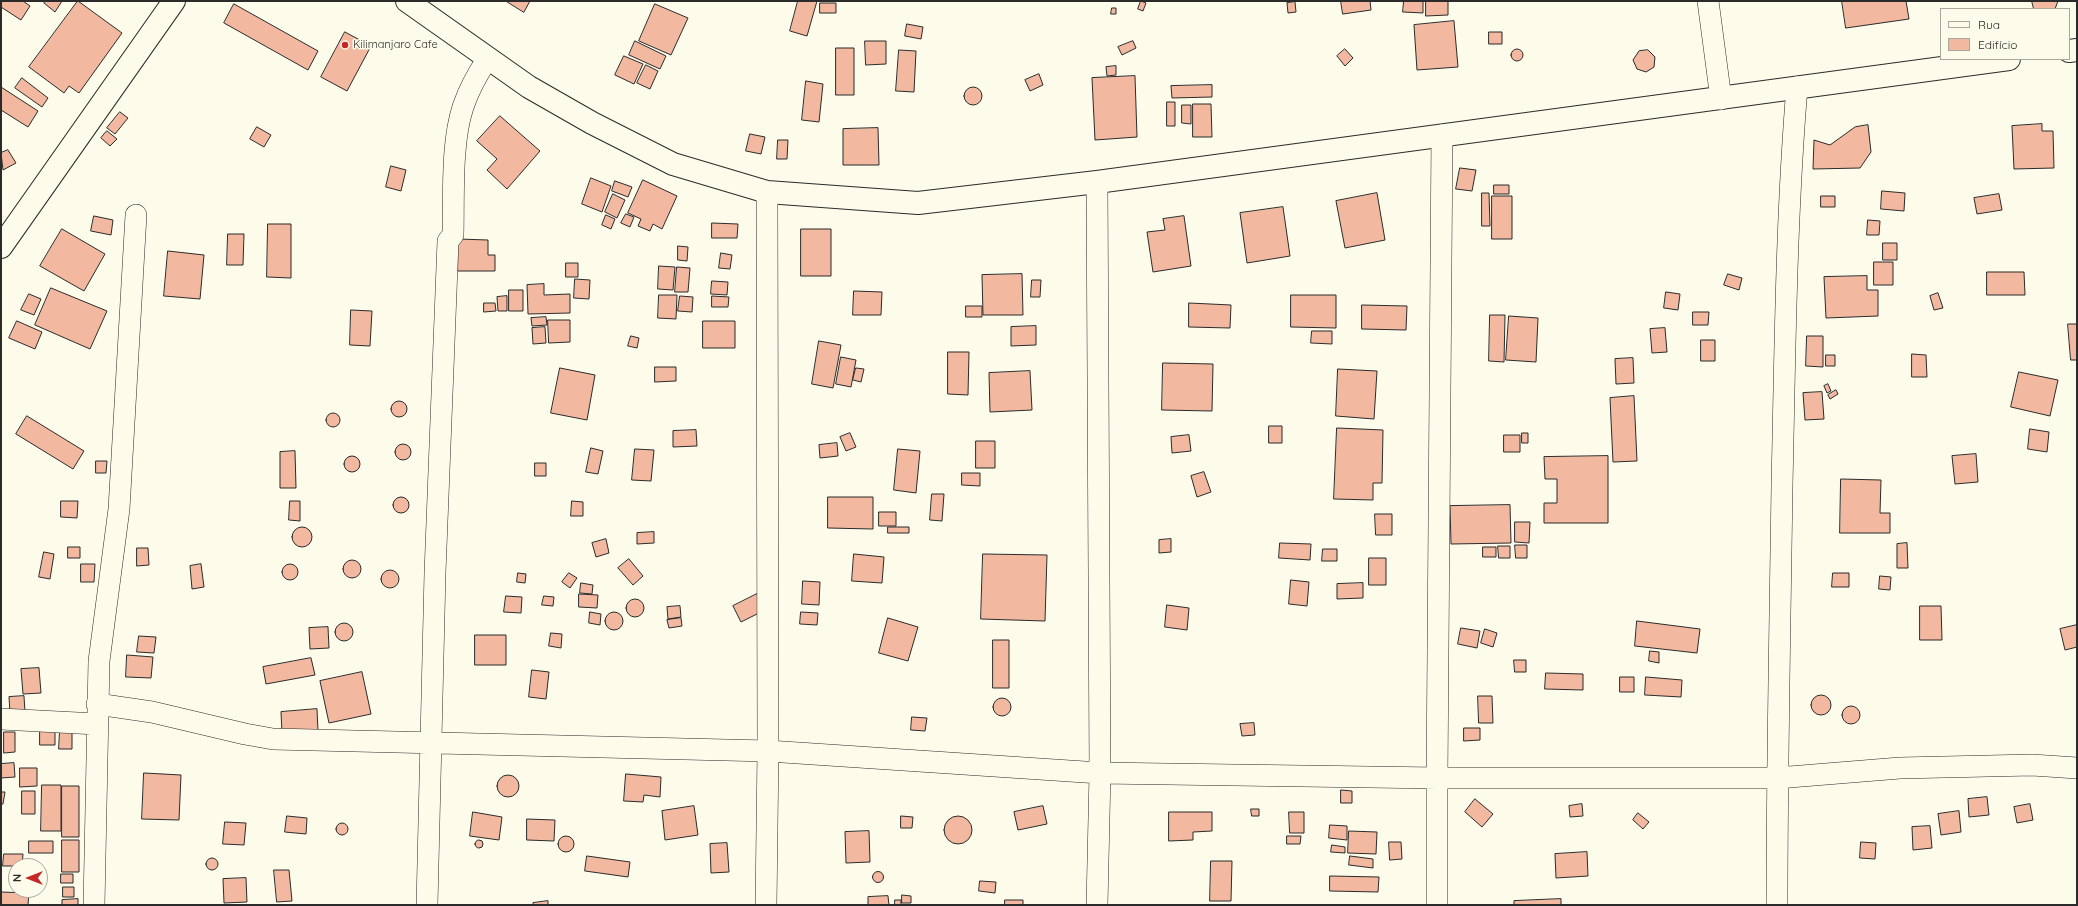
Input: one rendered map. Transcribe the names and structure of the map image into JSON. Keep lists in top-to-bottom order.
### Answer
{
  "places": ["Kilimanjaro Cafe"],
  "legend": ["Rua", "Edifício"],
  "north": "left"
}
